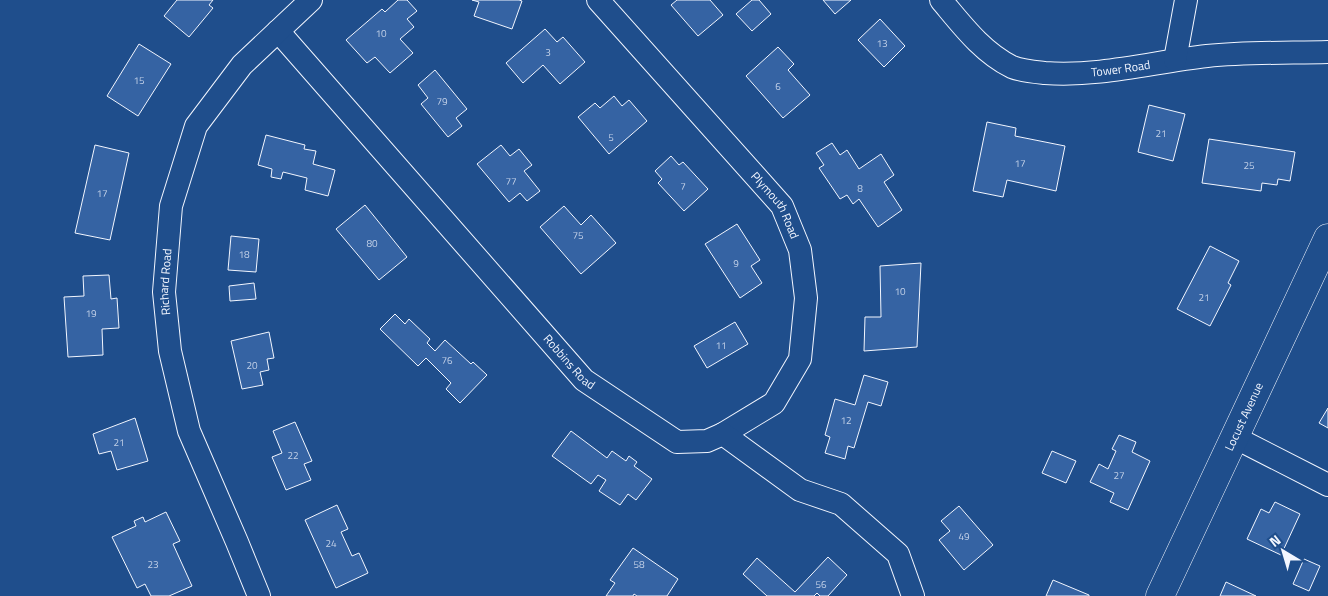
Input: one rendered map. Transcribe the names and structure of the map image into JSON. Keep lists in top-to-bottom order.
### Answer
{
  "streets": {
    "street": [
      "Tower Road",
      "Plymouth Road",
      "Richard Road",
      "Robbins Road",
      "Locust Avenue"
    ]
  },
  "crossings": [
    ["Plymouth Road", "Robbins Road"],
    ["Richard Road", "Robbins Road"]
  ],
  "house_numbers": [
    "10",
    "13",
    "3",
    "15",
    "6",
    "79",
    "21",
    "5",
    "17",
    "25",
    "77",
    "7",
    "8",
    "17",
    "75",
    "80",
    "18",
    "9",
    "10",
    "21",
    "19",
    "11",
    "76",
    "20",
    "12",
    "21",
    "22",
    "27",
    "49",
    "24",
    "23",
    "58",
    "56"
  ],
  "north": "top left"
}
